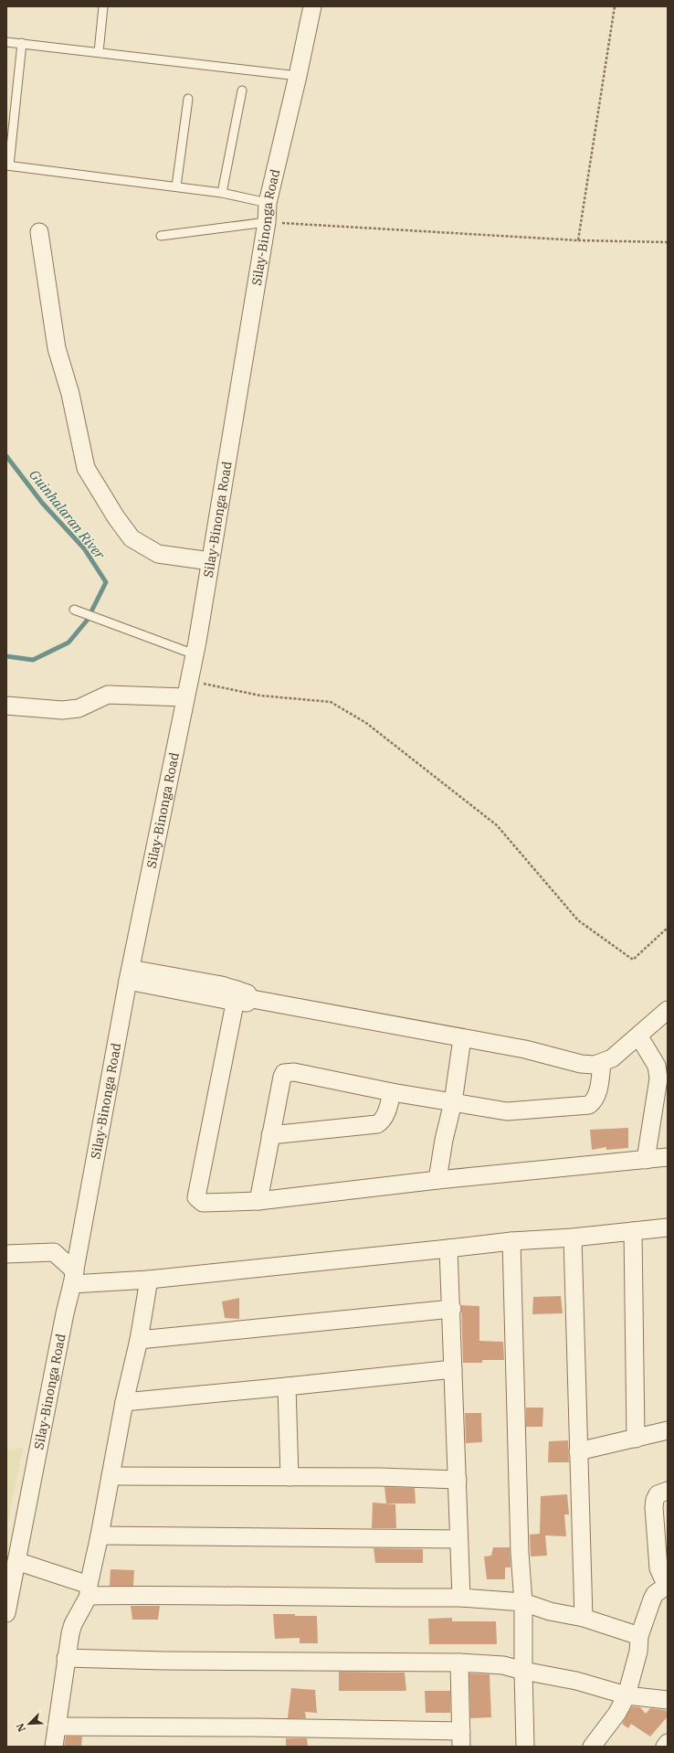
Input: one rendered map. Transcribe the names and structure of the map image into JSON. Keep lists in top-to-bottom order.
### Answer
{
  "streets": {
    "street": ["Silay-Binonga Road"]
  },
  "water": ["Guinhalaran River"],
  "north": "bottom left"
}
